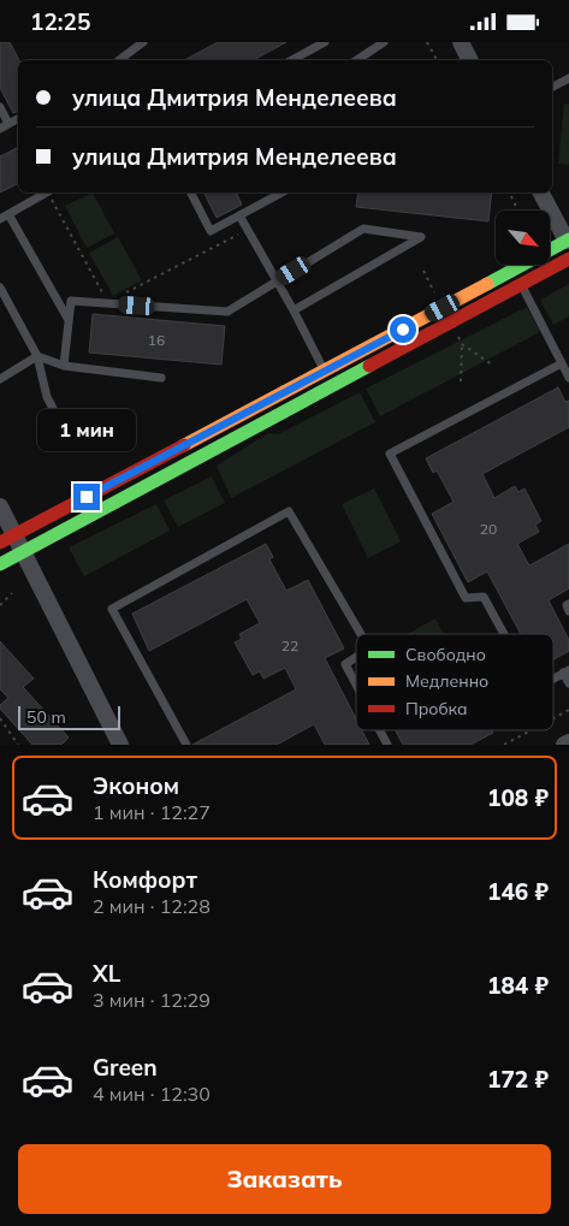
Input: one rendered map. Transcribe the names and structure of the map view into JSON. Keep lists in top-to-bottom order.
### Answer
{
  "house_numbers": ["16", "20", "22"],
  "legend": ["Свободно", "Медленно", "Пробка"],
  "scale_bar": "50 m",
  "north": "bottom right",
  "page": {
    "status": "12:25",
    "banner": ["улица Дмитрия Менделеева", "улица Дмитрия Менделеева"],
    "bubble": "1 мин",
    "scale": "50 m",
    "list": [
      {
        "name": "Эконом",
        "note": "1 мин · 12:27",
        "value": "108 ₽"
      },
      {
        "name": "Комфорт",
        "note": "2 мин · 12:28",
        "value": "146 ₽"
      },
      {
        "name": "XL",
        "note": "3 мин · 12:29",
        "value": "184 ₽"
      },
      {
        "name": "Green",
        "note": "4 мин · 12:30",
        "value": "172 ₽"
      }
    ],
    "buttons": "Заказать"
  }
}
